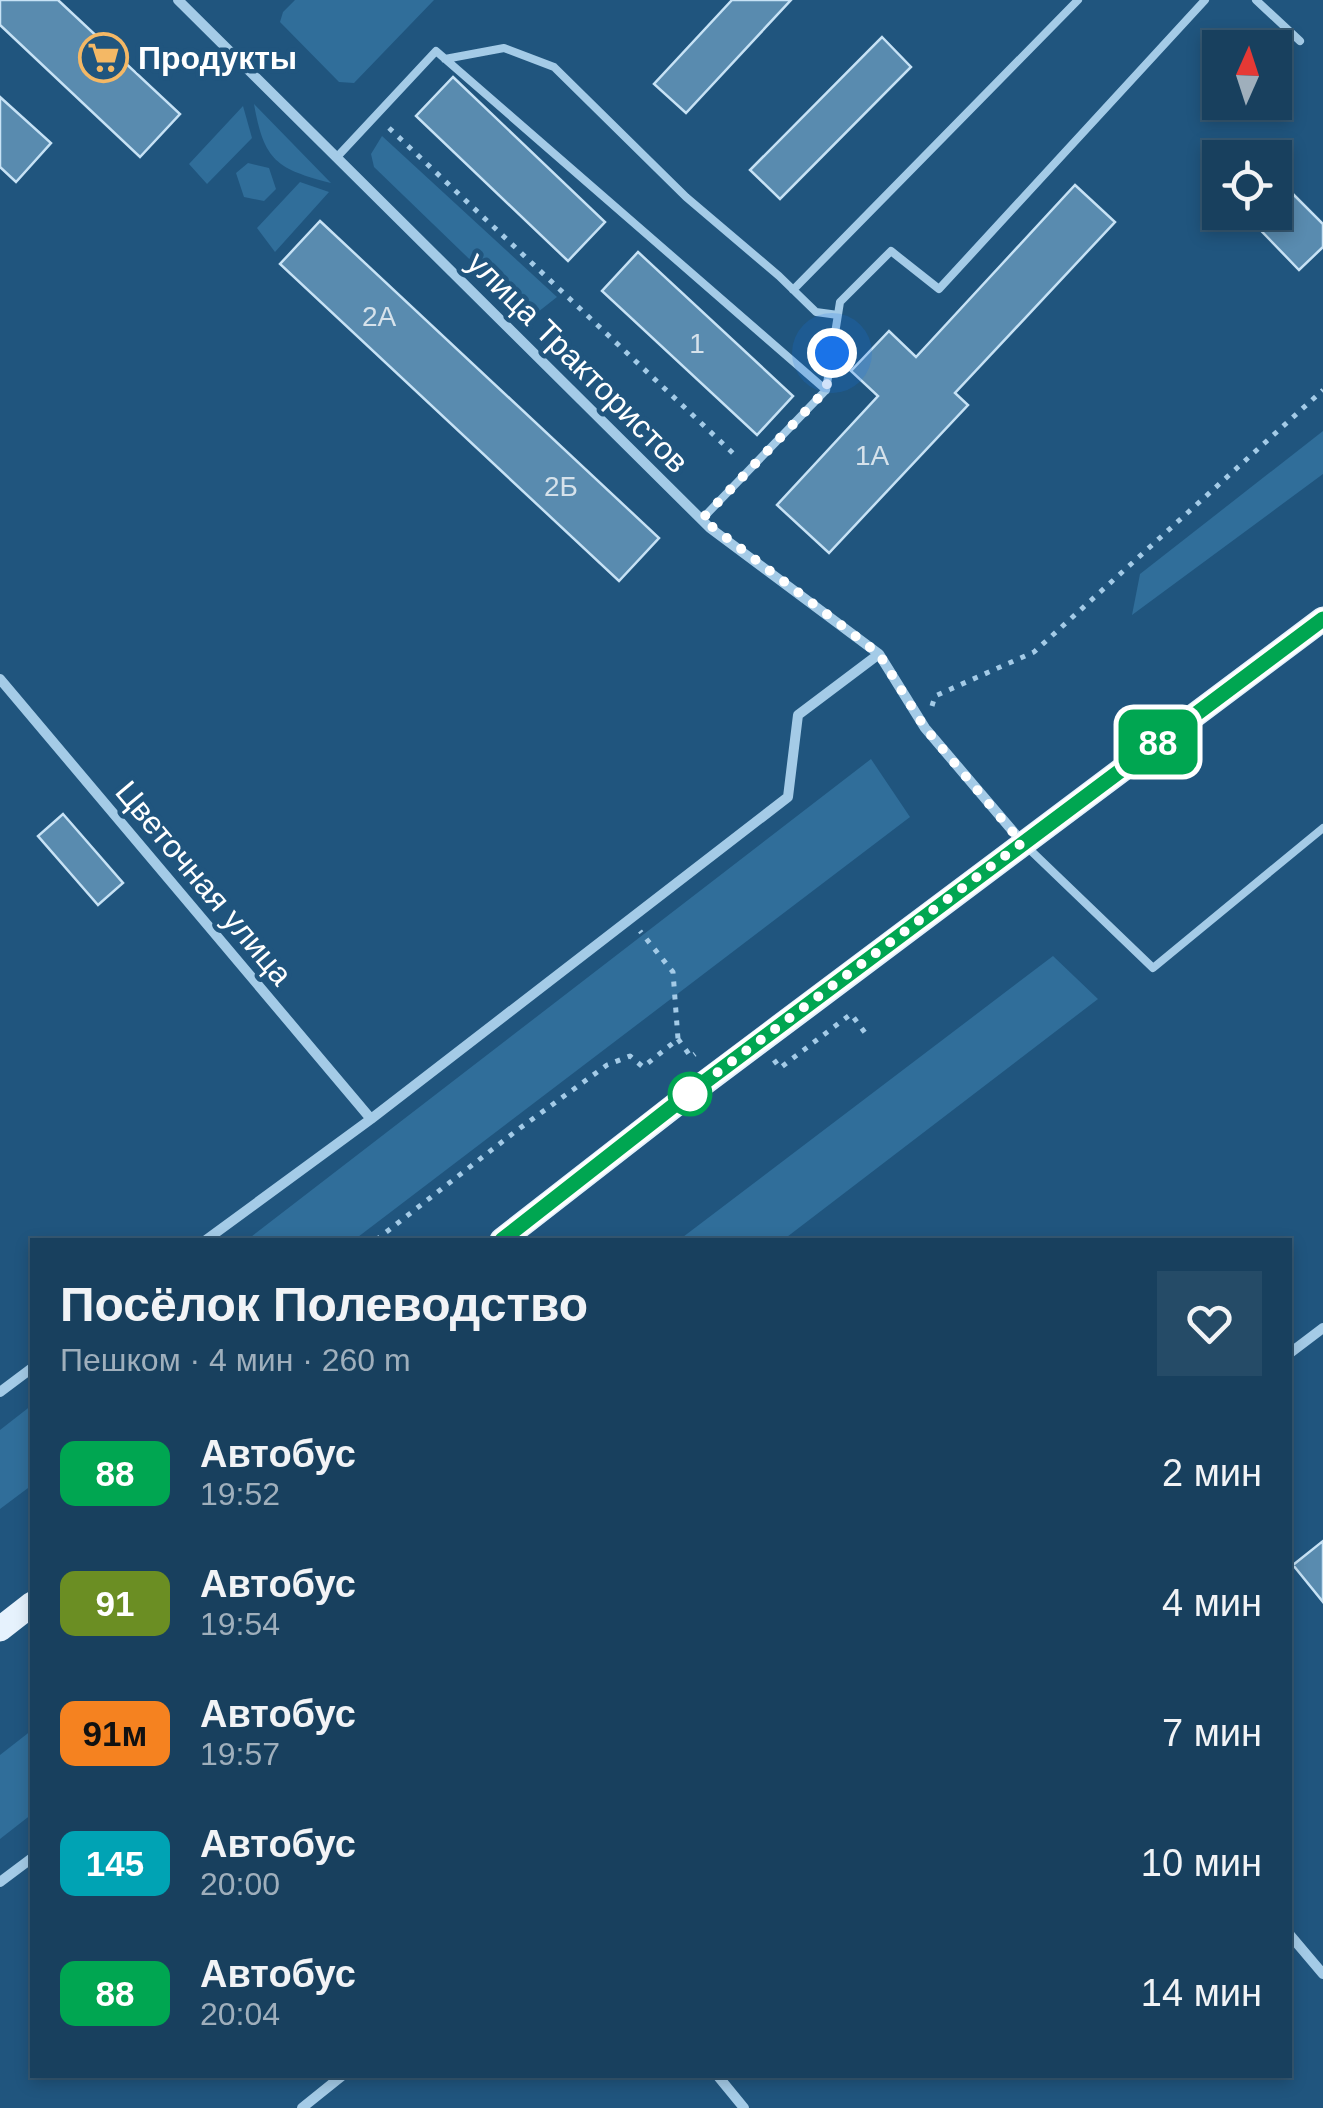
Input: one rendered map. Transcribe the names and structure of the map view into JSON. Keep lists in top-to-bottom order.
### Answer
{
  "streets": {
    "street": ["улица Трактористов", "Цветочная улица"]
  },
  "places": {
    "supermarket": ["Продукты"]
  },
  "lines": ["bus line 88"],
  "house_numbers": [
    "2А",
    "1",
    "1А",
    "2Б"
  ],
  "north": "top",
  "page": {
    "on_map": "88",
    "heading": ["Посёлок Полеводство", "Пешком · 4 мин · 260 m"],
    "list": [
      {
        "mark": "88",
        "name": "Автобус",
        "note": "19:52",
        "value": "2 мин"
      },
      {
        "mark": "91",
        "name": "Автобус",
        "note": "19:54",
        "value": "4 мин"
      },
      {
        "mark": "91м",
        "name": "Автобус",
        "note": "19:57",
        "value": "7 мин"
      },
      {
        "mark": "145",
        "name": "Автобус",
        "note": "20:00",
        "value": "10 мин"
      },
      {
        "mark": "88",
        "name": "Автобус",
        "note": "20:04",
        "value": "14 мин"
      }
    ]
  }
}
